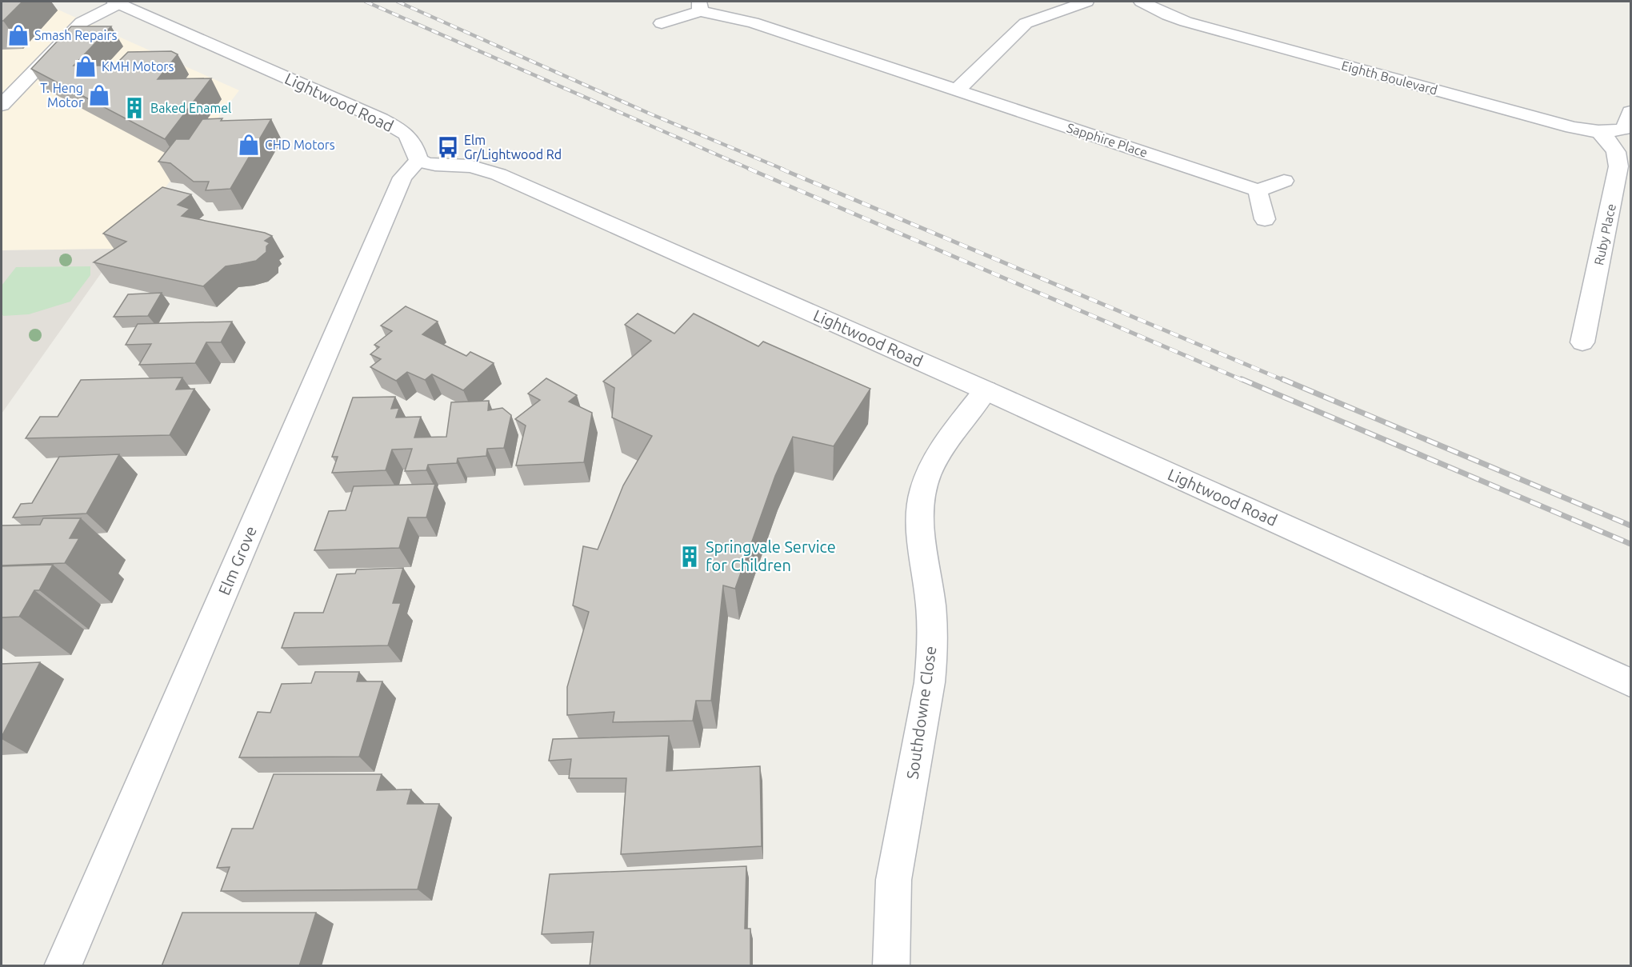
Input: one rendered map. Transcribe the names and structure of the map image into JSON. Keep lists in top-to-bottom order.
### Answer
{
  "streets": {
    "street": [
      "Eighth Boulevard",
      "Lightwood Road",
      "Sapphire Place",
      "Ruby Place",
      "Elm Grove",
      "Southdowne Close"
    ]
  },
  "crossings": [
    ["Eighth Boulevard", "Ruby Place"],
    ["Lightwood Road", "Elm Grove"],
    ["Lightwood Road", "Southdowne Close"]
  ],
  "places": {
    "shop": [
      "Smash Repairs",
      "KMH Motors",
      "T. Heng Motor",
      "CHD Motors"
    ],
    "building": ["Baked Enamel", "Springvale Service for Children"],
    "bus stop": ["Elm Gr/Lightwood Rd"]
  }
}
